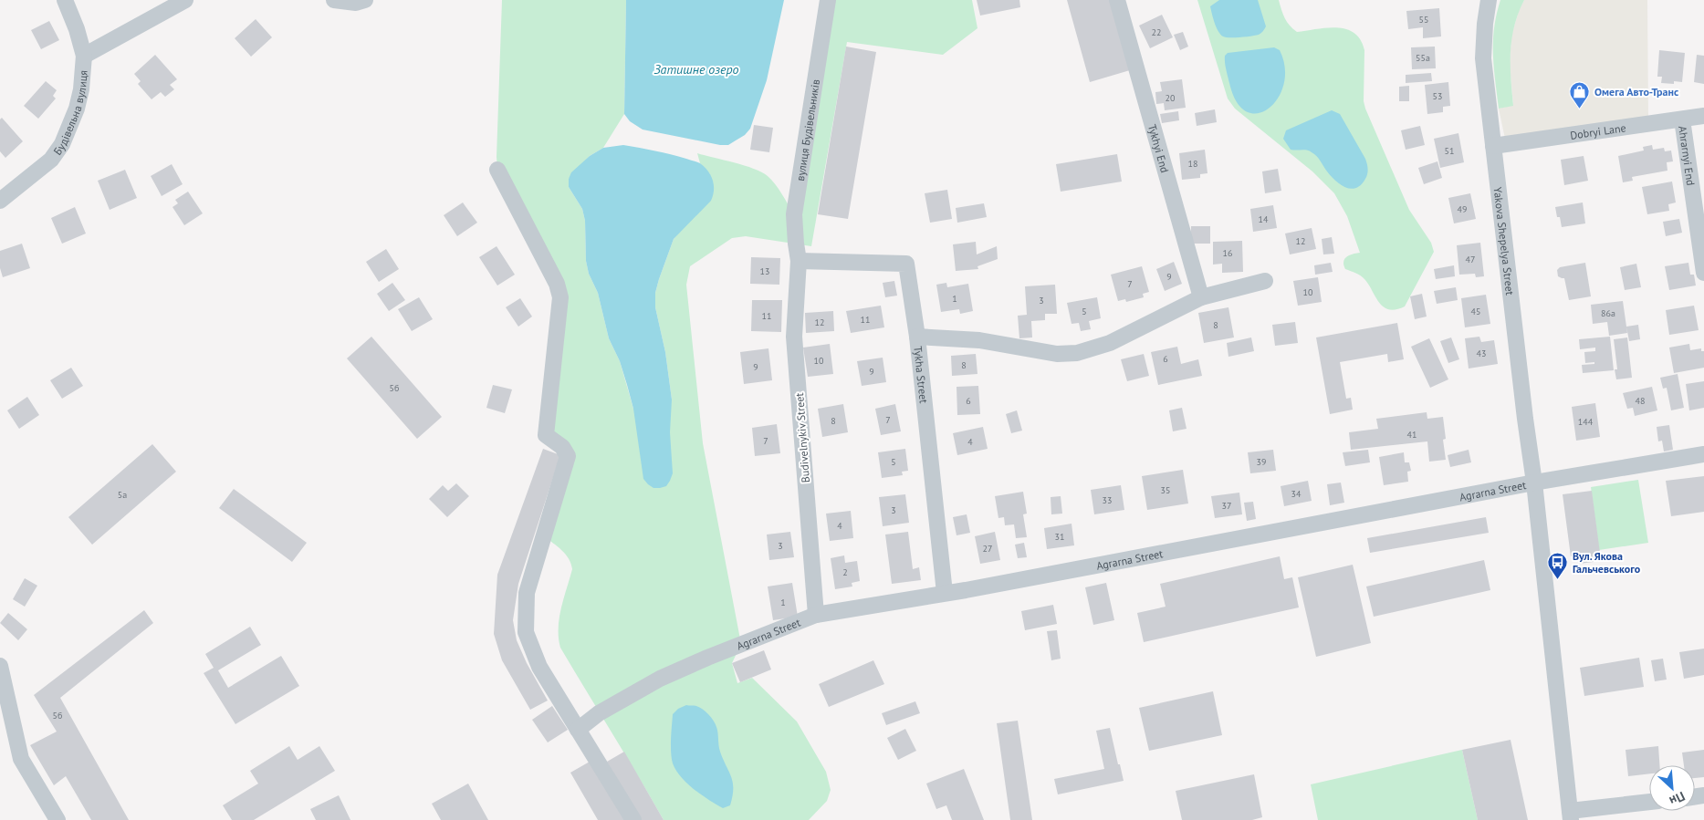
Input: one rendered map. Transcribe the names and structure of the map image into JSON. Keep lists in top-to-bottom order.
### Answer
{
  "streets": {
    "street": [
      "Будівельна вулиця",
      "вулиця Будівельників",
      "Dobryi Lane",
      "Tykhyi End",
      "Ahrarnyi End",
      "Yakova Shepelya Street",
      "Tykha Street",
      "Budivelnykiv Street",
      "Agrarna Street"
    ]
  },
  "crossings": [
    ["вулиця Будівельників", "Tykha Street"],
    ["вулиця Будівельників", "Budivelnykiv Street"],
    ["Dobryi Lane", "Ahrarnyi End"],
    ["Dobryi Lane", "Yakova Shepelya Street"],
    ["Yakova Shepelya Street", "Agrarna Street"],
    ["Tykha Street", "Budivelnykiv Street"],
    ["Tykha Street", "Agrarna Street"],
    ["Budivelnykiv Street", "Agrarna Street"]
  ],
  "water": ["Затишне озеро"],
  "places": {
    "shop": ["Омега Авто-Транс"],
    "bus stop": ["Вул. Якова Гальчевського"]
  },
  "house_numbers": [
    "55",
    "22",
    "55а",
    "53",
    "20",
    "51",
    "18",
    "49",
    "14",
    "12",
    "16",
    "47",
    "13",
    "9",
    "7",
    "10",
    "1",
    "3",
    "5",
    "45",
    "86а",
    "11",
    "11",
    "12",
    "8",
    "43",
    "6",
    "10",
    "8",
    "9",
    "9",
    "5б",
    "6",
    "48",
    "7",
    "8",
    "144",
    "41",
    "7",
    "4",
    "5",
    "39",
    "35",
    "34",
    "5а",
    "33",
    "37",
    "3",
    "4",
    "31",
    "3",
    "27",
    "2",
    "1",
    "5б"
  ],
  "north": "bottom right"
}
